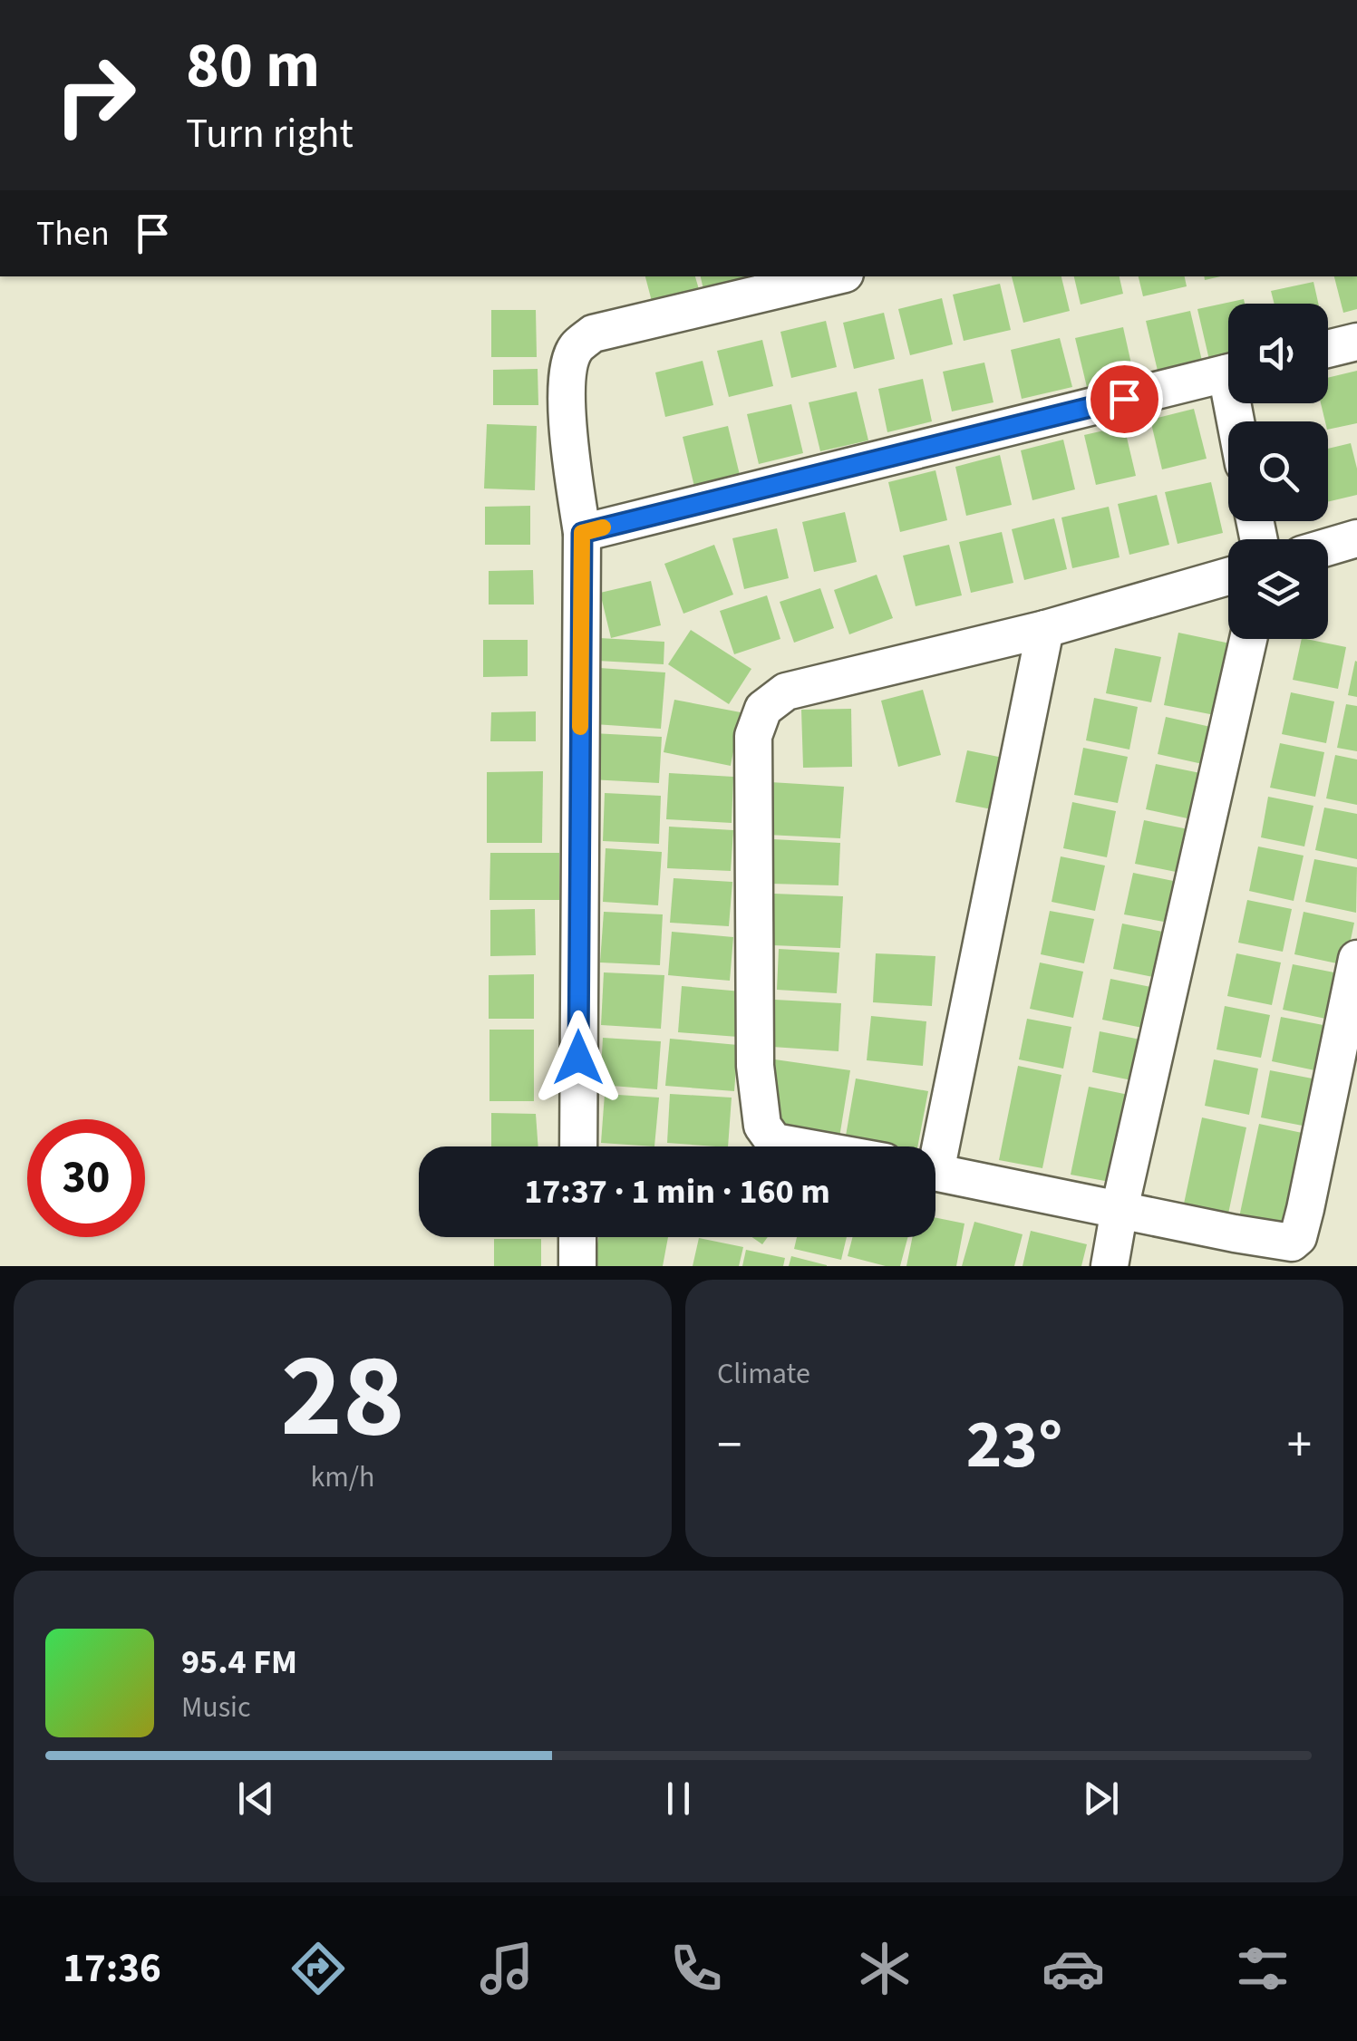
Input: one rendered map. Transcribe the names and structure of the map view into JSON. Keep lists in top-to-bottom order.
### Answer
{
  "page": {
    "turn": ["80 m", "Turn right"],
    "then": "Then",
    "limit": "30",
    "trip": "17:37 · 1 min · 160 m",
    "tile": [
      ["28", "km/h"],
      "Climate"
    ],
    "heat": ["−", "23°", "+"],
    "song": ["95.4 FM", "Music"],
    "tabs": "17:36"
  }
}
